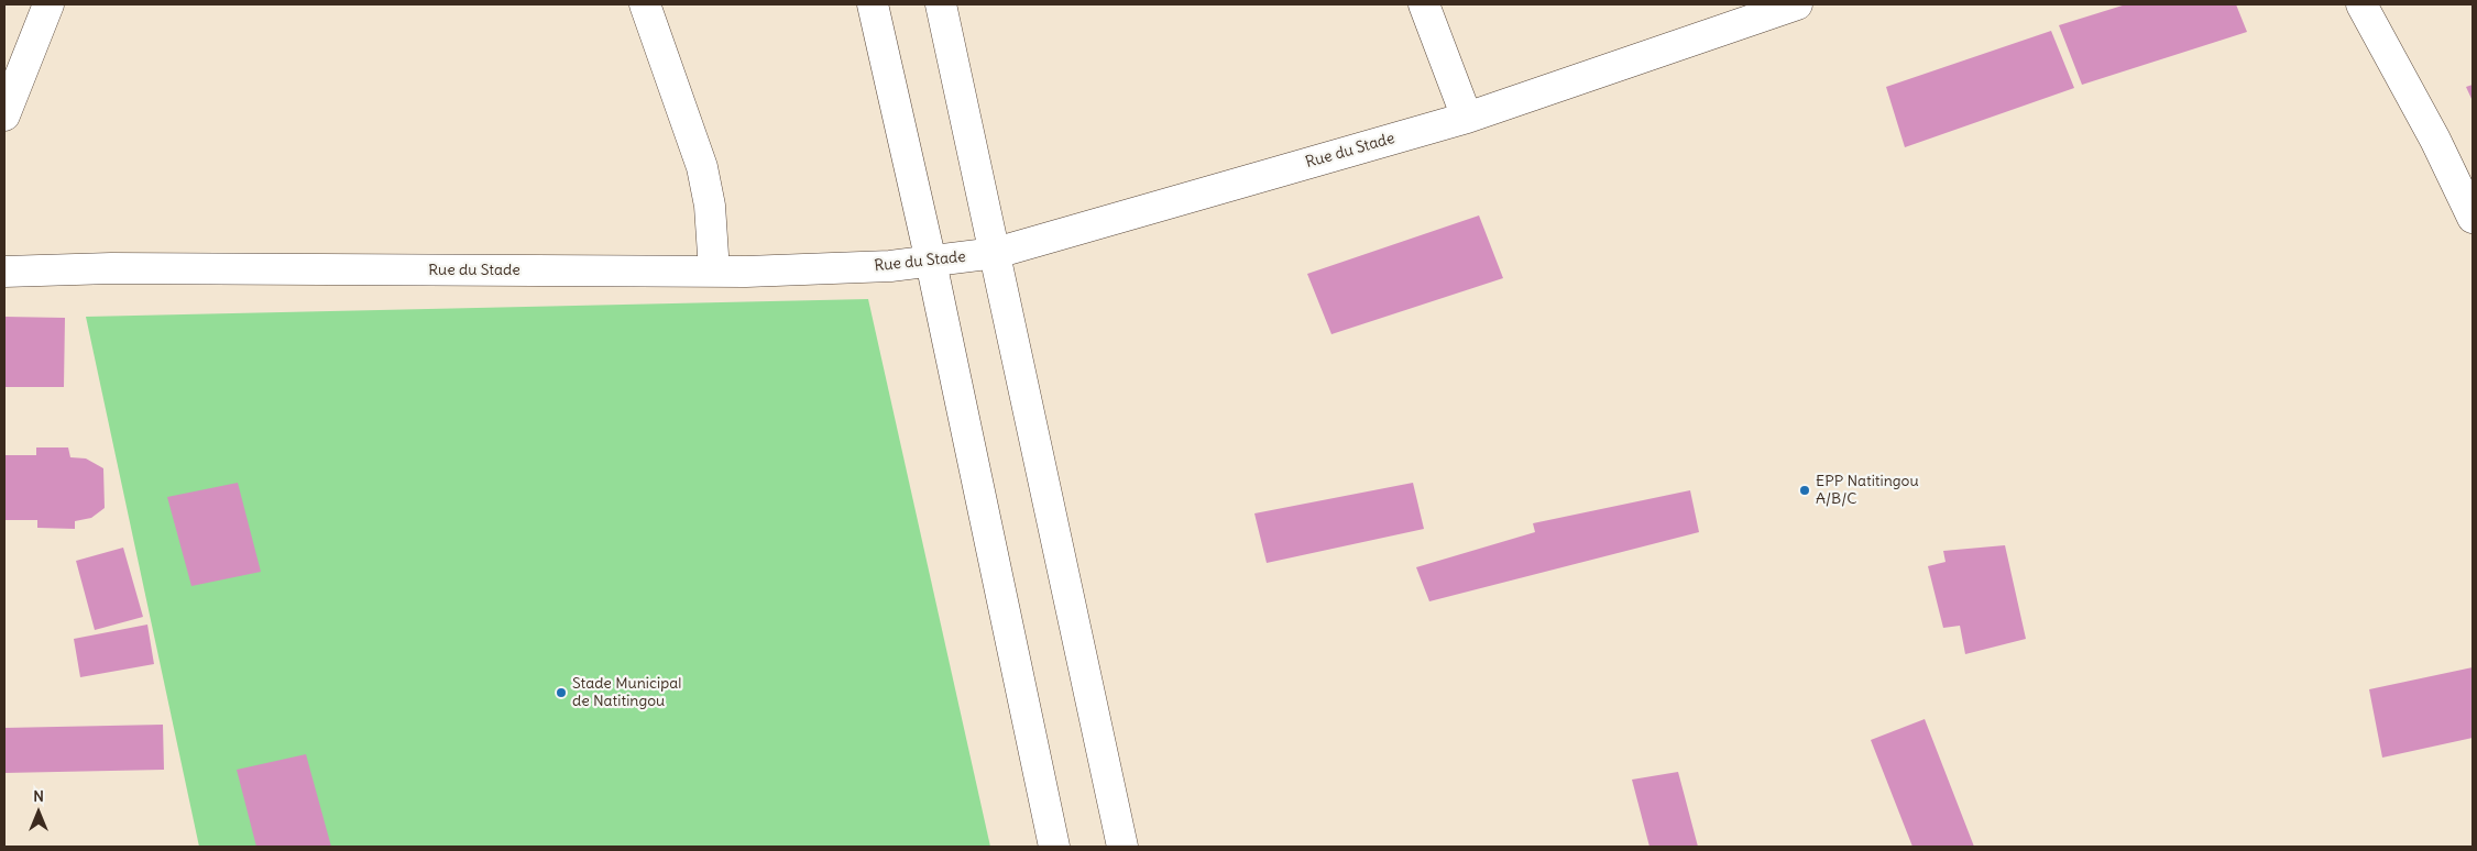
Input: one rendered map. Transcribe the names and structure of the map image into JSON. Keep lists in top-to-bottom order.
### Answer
{
  "streets": {
    "main road": ["Rue du Stade"]
  },
  "places": ["EPP Natitingou A/B/C", "Stade Municipal de Natitingou"],
  "north": "top"
}
